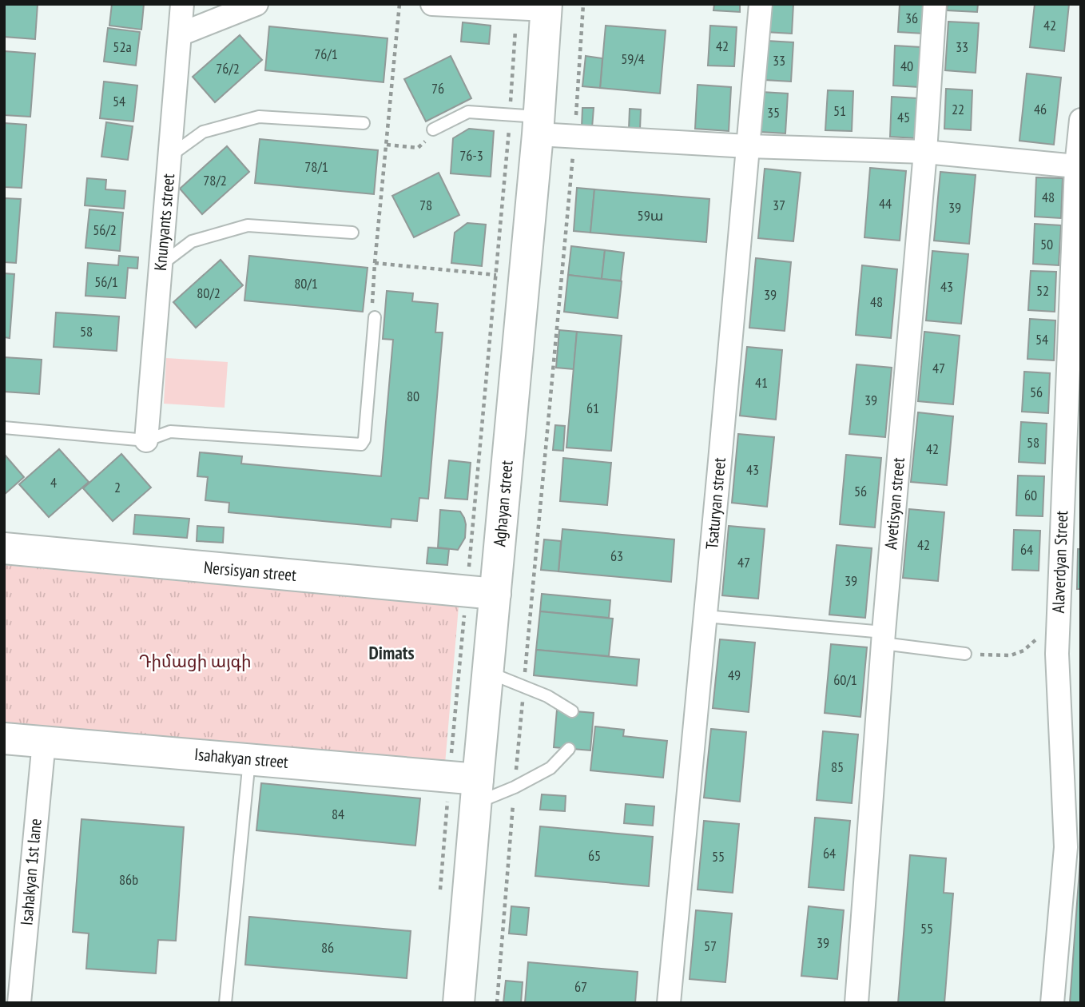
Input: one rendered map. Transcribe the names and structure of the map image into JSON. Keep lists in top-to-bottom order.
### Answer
{
  "streets": {
    "main road": ["Aghayan street", "Nersisyan street", "Isahakyan street"],
    "street": [
      "Knunyants street",
      "Tsaturyan street",
      "Avetisyan street",
      "Alaverdyan Street",
      "Isahakyan 1st lane"
    ]
  },
  "crossings": [
    ["Aghayan street", "Nersisyan street"],
    ["Aghayan street", "Isahakyan street"],
    ["Isahakyan street", "Isahakyan 1st lane"]
  ],
  "districts": ["Dimats"],
  "parks": ["Դիմացի այգի"],
  "house_numbers": [
    "36",
    "42",
    "42",
    "52a",
    "33",
    "76/1",
    "59/4",
    "33",
    "40",
    "76/2",
    "76",
    "54",
    "22",
    "46",
    "51",
    "35",
    "45",
    "76-3",
    "78/1",
    "78/2",
    "48",
    "44",
    "78",
    "37",
    "39",
    "59ա",
    "56/2",
    "50",
    "56/1",
    "80/1",
    "43",
    "52",
    "80/2",
    "39",
    "48",
    "58",
    "54",
    "47",
    "41",
    "56",
    "80",
    "39",
    "61",
    "58",
    "42",
    "43",
    "4",
    "2",
    "56",
    "60",
    "42",
    "64",
    "63",
    "47",
    "39",
    "49",
    "60/1",
    "85",
    "84",
    "64",
    "65",
    "55",
    "86b",
    "55",
    "39",
    "57",
    "86",
    "67"
  ]
}
